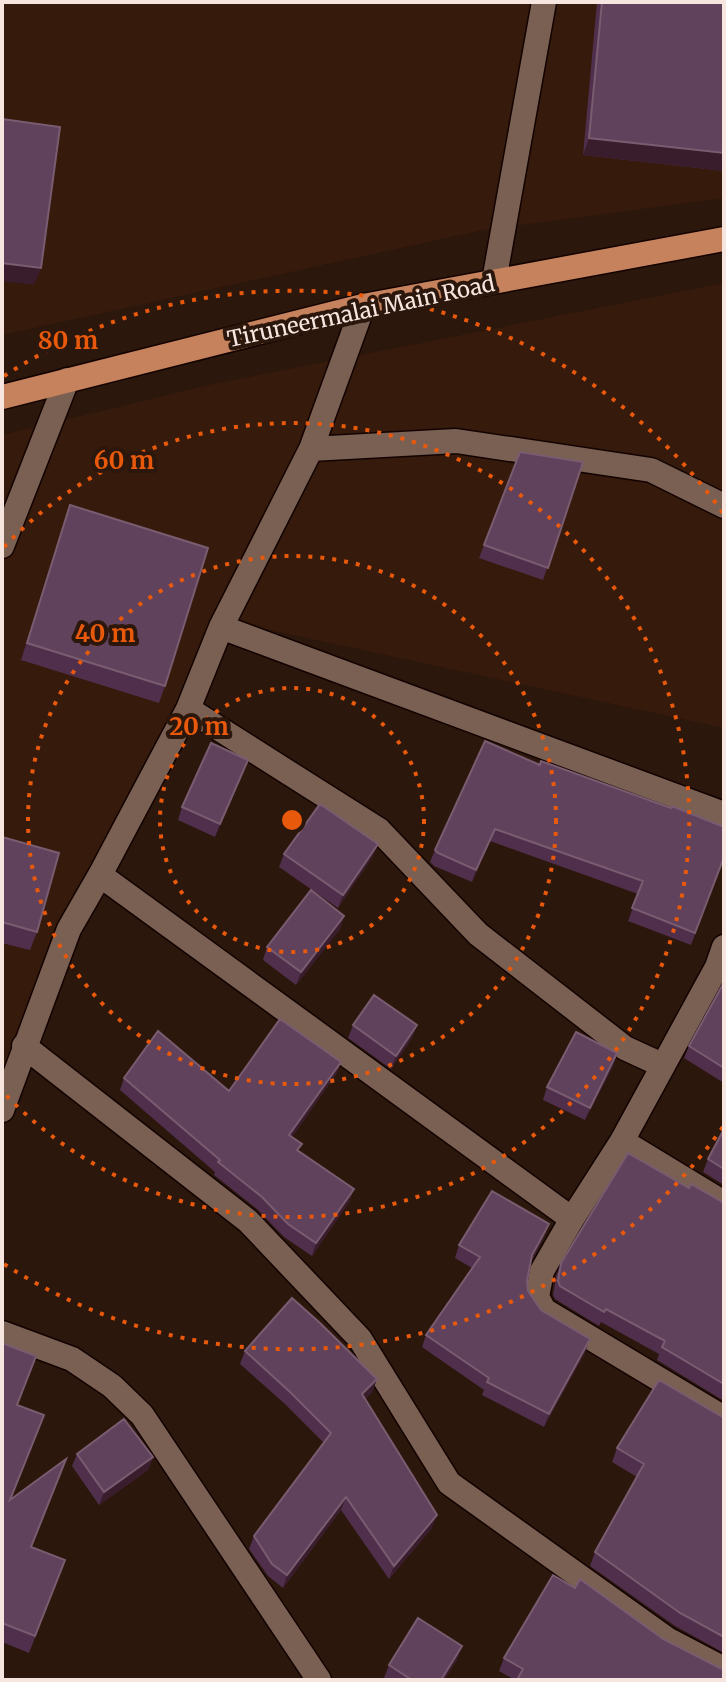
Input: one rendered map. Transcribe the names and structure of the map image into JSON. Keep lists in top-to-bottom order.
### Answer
{
  "streets": {
    "main road": ["Tiruneermalai Main Road"]
  },
  "rings": [
    "80 m",
    "60 m",
    "40 m",
    "20 m"
  ]
}
